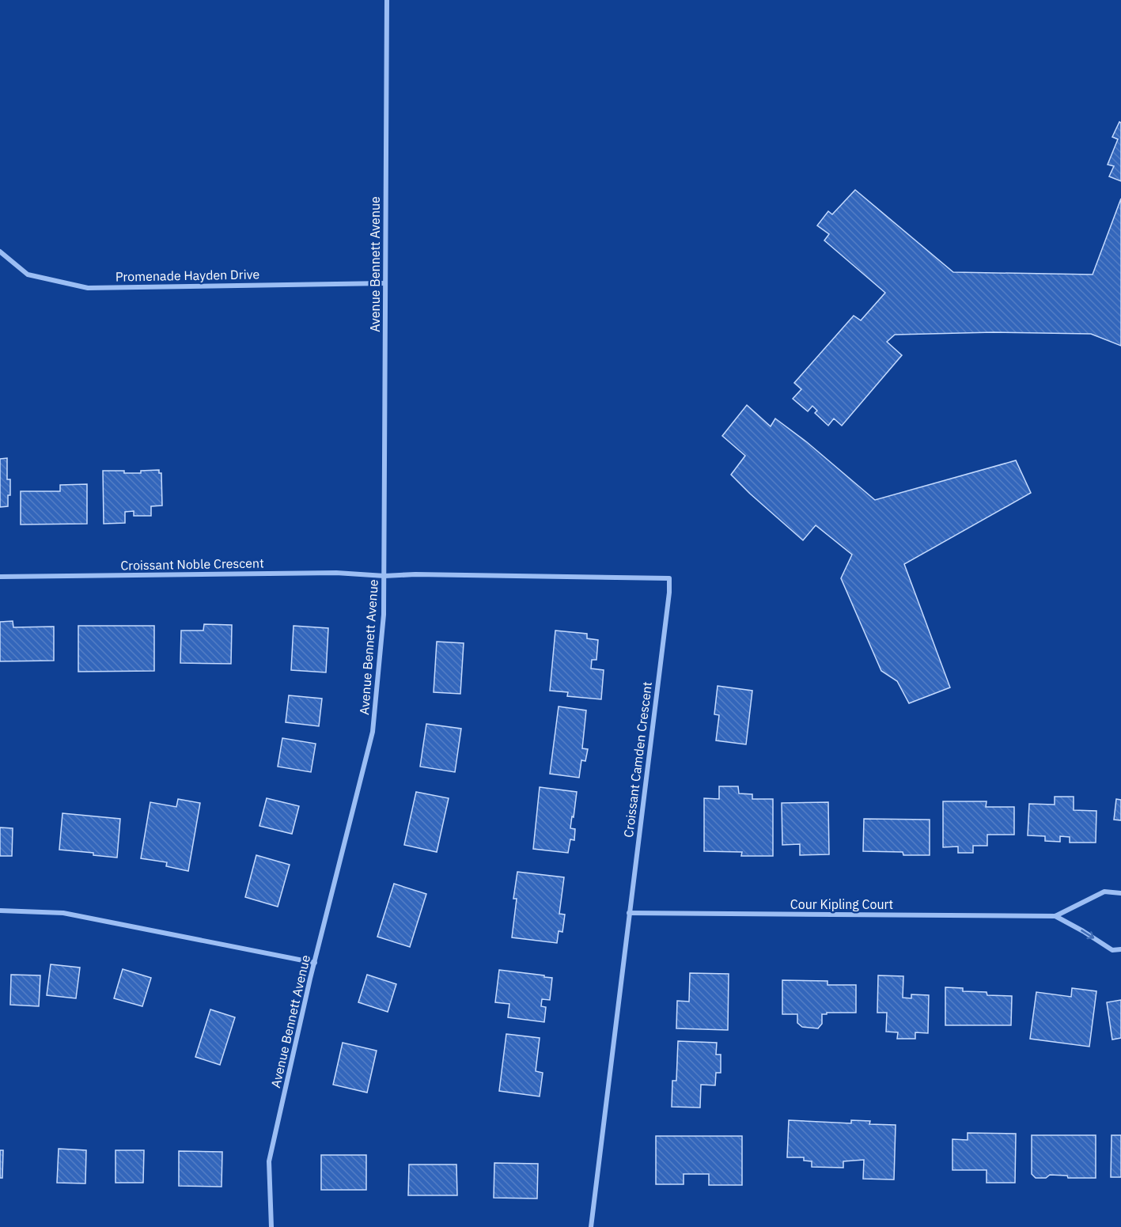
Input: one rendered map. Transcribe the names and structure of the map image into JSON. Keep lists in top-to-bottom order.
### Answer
{
  "streets": {
    "street": [
      "Avenue Bennett Avenue",
      "Promenade Hayden Drive",
      "Croissant Noble Crescent",
      "Croissant Camden Crescent",
      "Cour Kipling Court"
    ]
  },
  "crossings": [
    ["Avenue Bennett Avenue", "Promenade Hayden Drive"],
    ["Avenue Bennett Avenue", "Croissant Noble Crescent"],
    ["Avenue Bennett Avenue", "Croissant Camden Crescent"],
    ["Croissant Noble Crescent", "Croissant Camden Crescent"],
    ["Croissant Camden Crescent", "Cour Kipling Court"]
  ]
}
